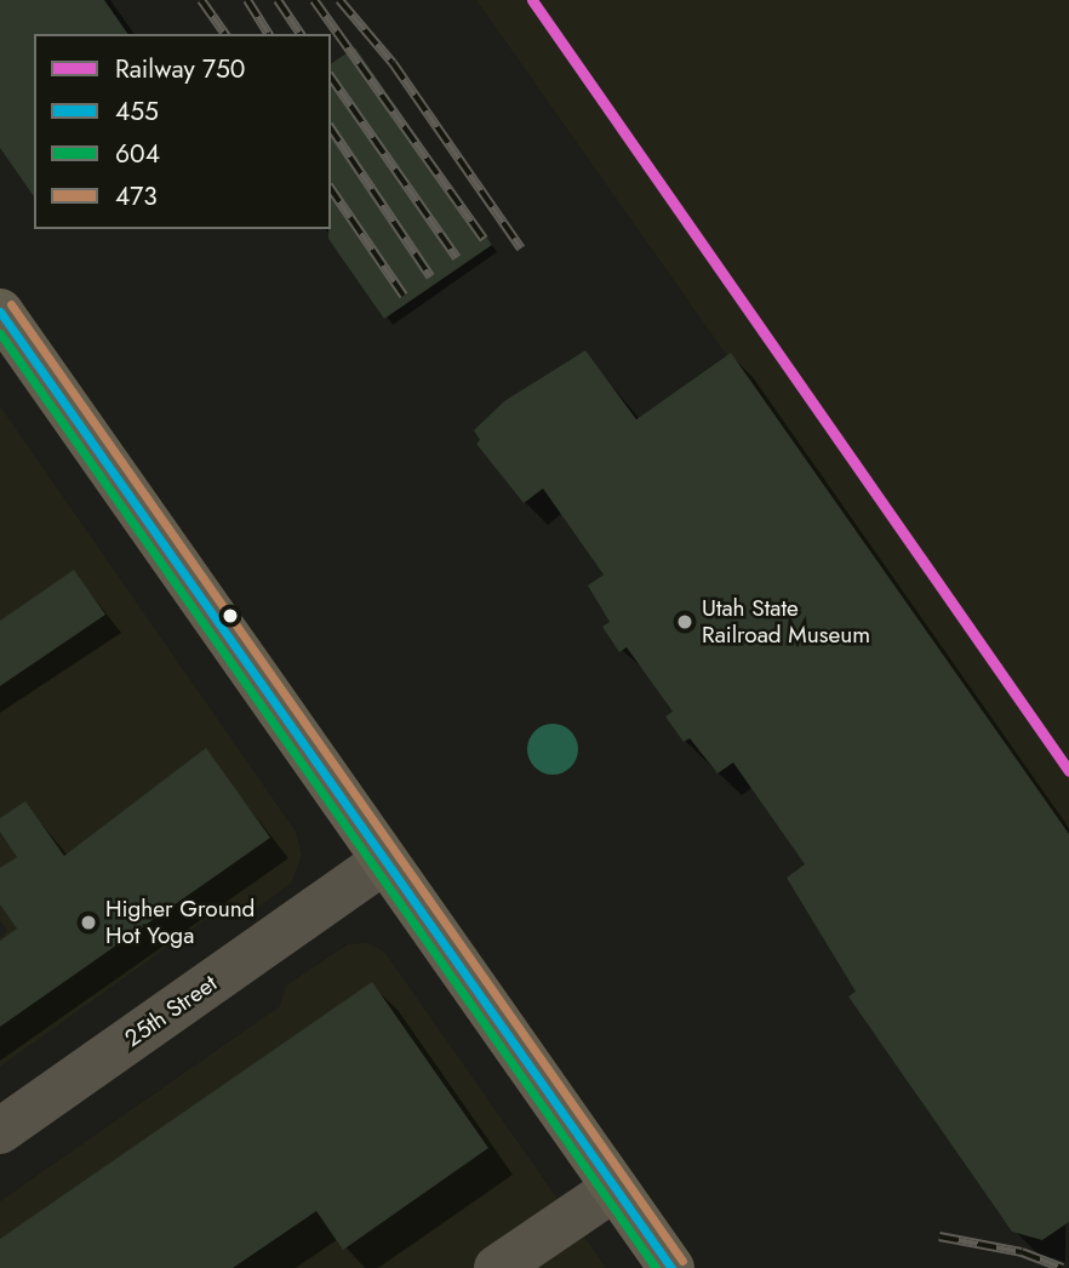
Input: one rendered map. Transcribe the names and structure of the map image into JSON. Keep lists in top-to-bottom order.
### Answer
{
  "streets": {
    "street": ["25th Street"]
  },
  "places": ["Utah State Railroad Museum", "Higher Ground Hot Yoga"],
  "lines": [
    "rail line 750",
    "transit line 473",
    "transit line 455",
    "transit line 604"
  ],
  "legend": [
    "Railway 750",
    "455",
    "604",
    "473"
  ]
}
